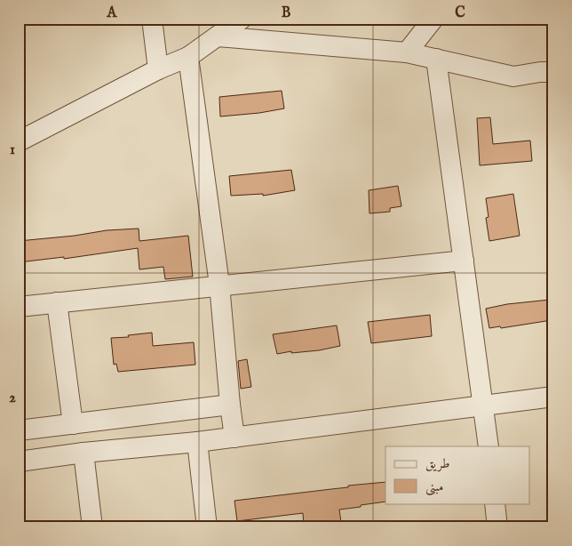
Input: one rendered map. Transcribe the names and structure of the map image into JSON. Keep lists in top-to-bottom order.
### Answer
{
  "legend": ["طريق", "مبنى"],
  "grid": {
    "columns": ["A", "B", "C"],
    "rows": ["1", "2"]
  }
}
